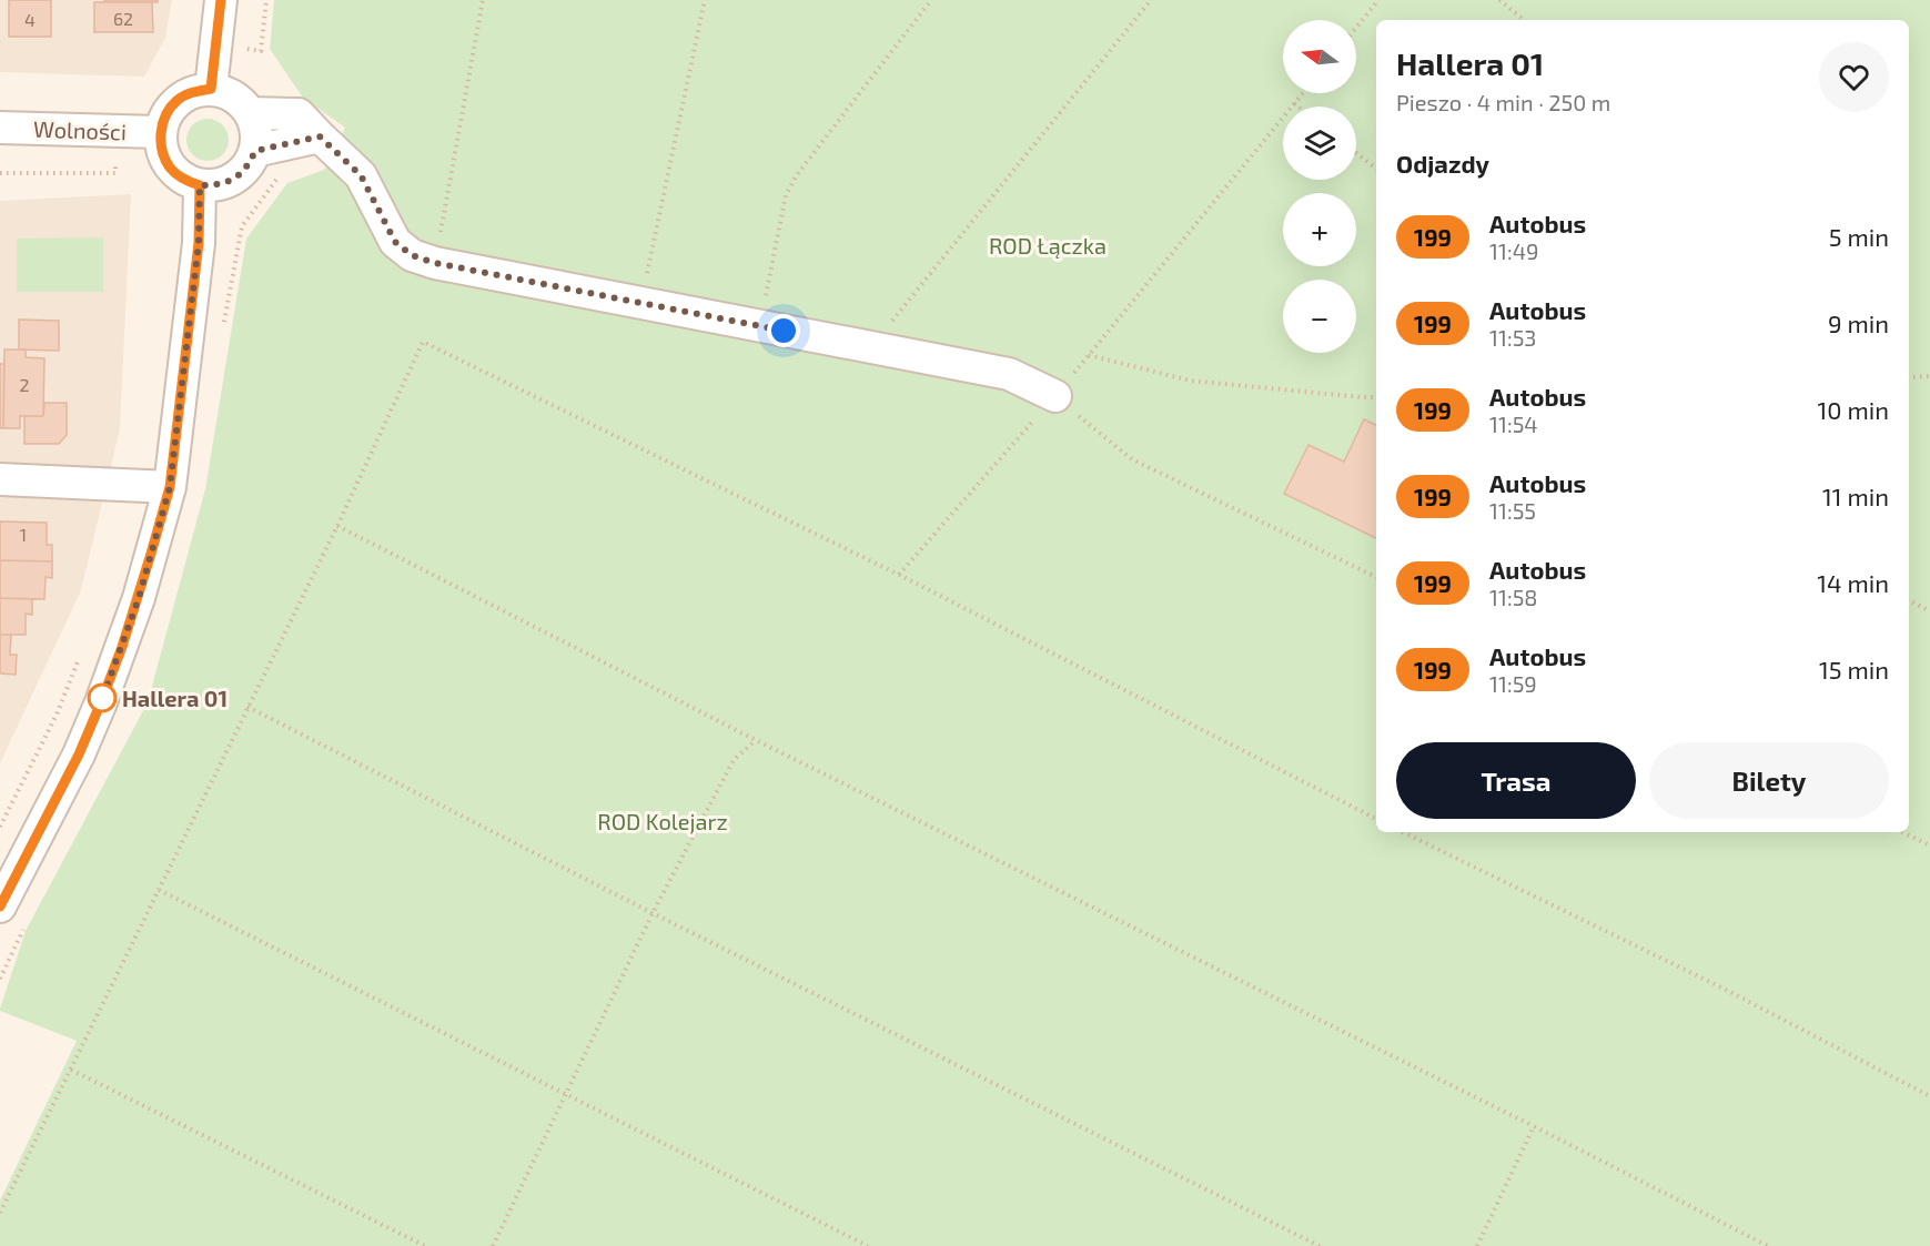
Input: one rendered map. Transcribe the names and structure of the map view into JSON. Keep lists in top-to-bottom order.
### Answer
{
  "streets": {
    "street": ["Wolności"]
  },
  "parks": ["ROD Łączka", "ROD Kolejarz"],
  "places": ["Hallera 01"],
  "lines": ["bus line 199"],
  "house_numbers": [
    "62",
    "4",
    "2",
    "1"
  ],
  "north": "left",
  "page": {
    "map_buttons": ["+", "−"],
    "heading": [
      ["Hallera 01", "Pieszo · 4 min · 250 m"],
      "Odjazdy"
    ],
    "list": [
      {
        "mark": "199",
        "name": "Autobus",
        "note": "11:49",
        "value": "5 min"
      },
      {
        "mark": "199",
        "name": "Autobus",
        "note": "11:53",
        "value": "9 min"
      },
      {
        "mark": "199",
        "name": "Autobus",
        "note": "11:54",
        "value": "10 min"
      },
      {
        "mark": "199",
        "name": "Autobus",
        "note": "11:55",
        "value": "11 min"
      },
      {
        "mark": "199",
        "name": "Autobus",
        "note": "11:58",
        "value": "14 min"
      },
      {
        "mark": "199",
        "name": "Autobus",
        "note": "11:59",
        "value": "15 min"
      }
    ],
    "buttons": ["Trasa", "Bilety"]
  }
}
